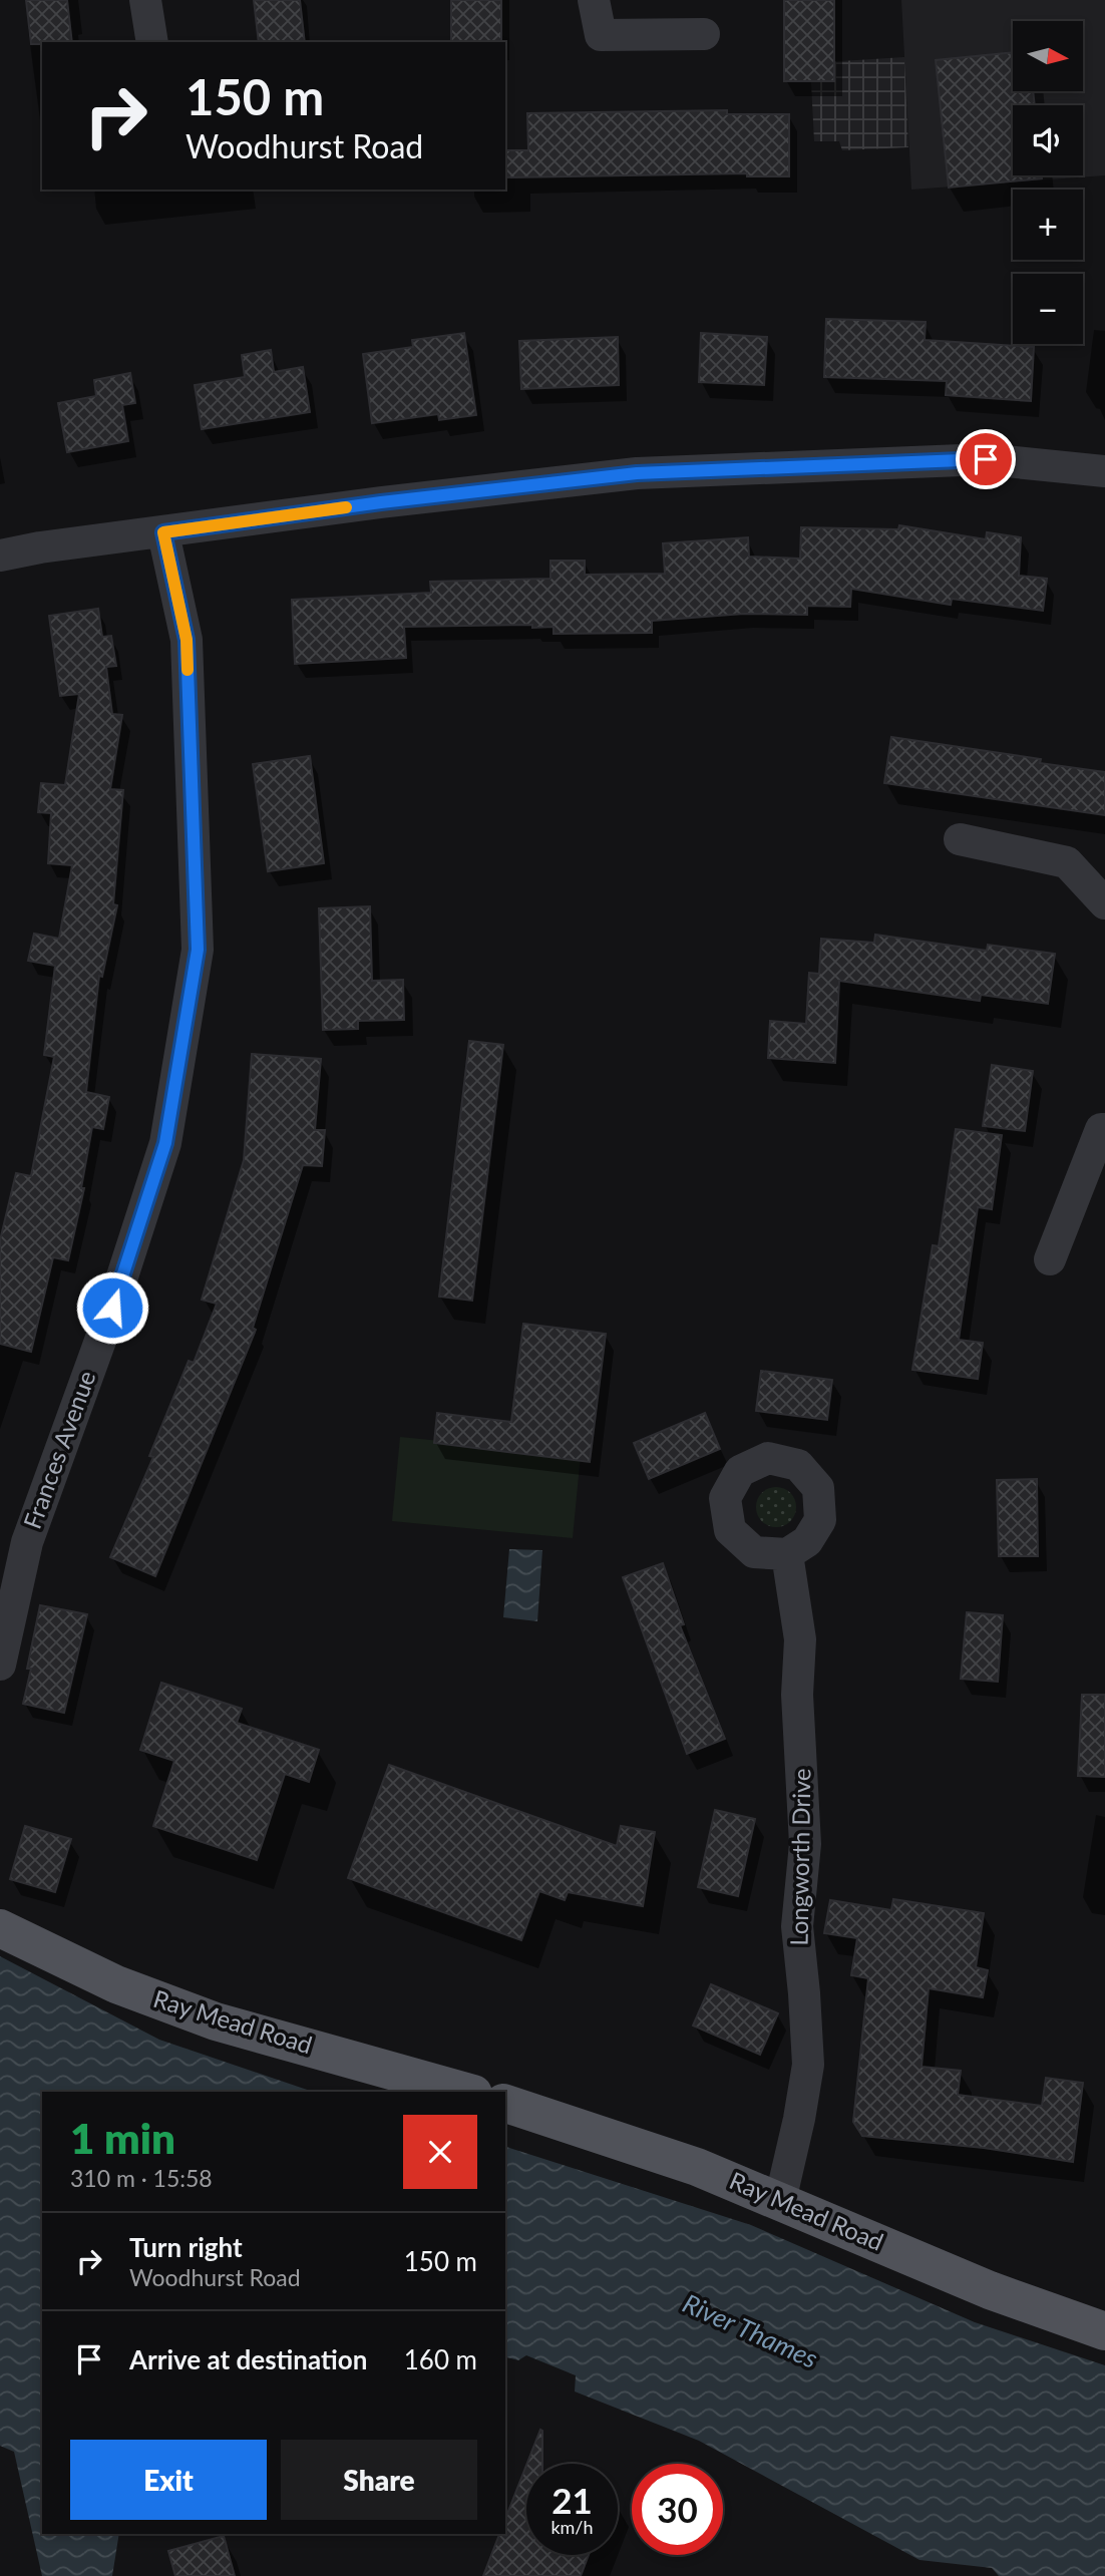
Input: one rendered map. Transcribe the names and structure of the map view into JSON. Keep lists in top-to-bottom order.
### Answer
{
  "streets": {
    "main road": ["Ray Mead Road"],
    "street": ["Frances Avenue", "Longworth Drive"]
  },
  "crossings": [
    ["Longworth Drive", "Ray Mead Road"]
  ],
  "water": ["River Thames"],
  "north": "right",
  "page": {
    "map_buttons": ["+", "−"],
    "turn": ["150 m", "Woodhurst Road"],
    "heading": ["1 min", "310 m · 15:58"],
    "list": [
      {
        "name": "Turn right",
        "note": "Woodhurst Road",
        "value": "150 m"
      },
      {
        "name": "Arrive at destination",
        "value": "160 m"
      }
    ],
    "buttons": ["Exit", "Share"],
    "speed": "21 km/h",
    "limit": "30"
  }
}
